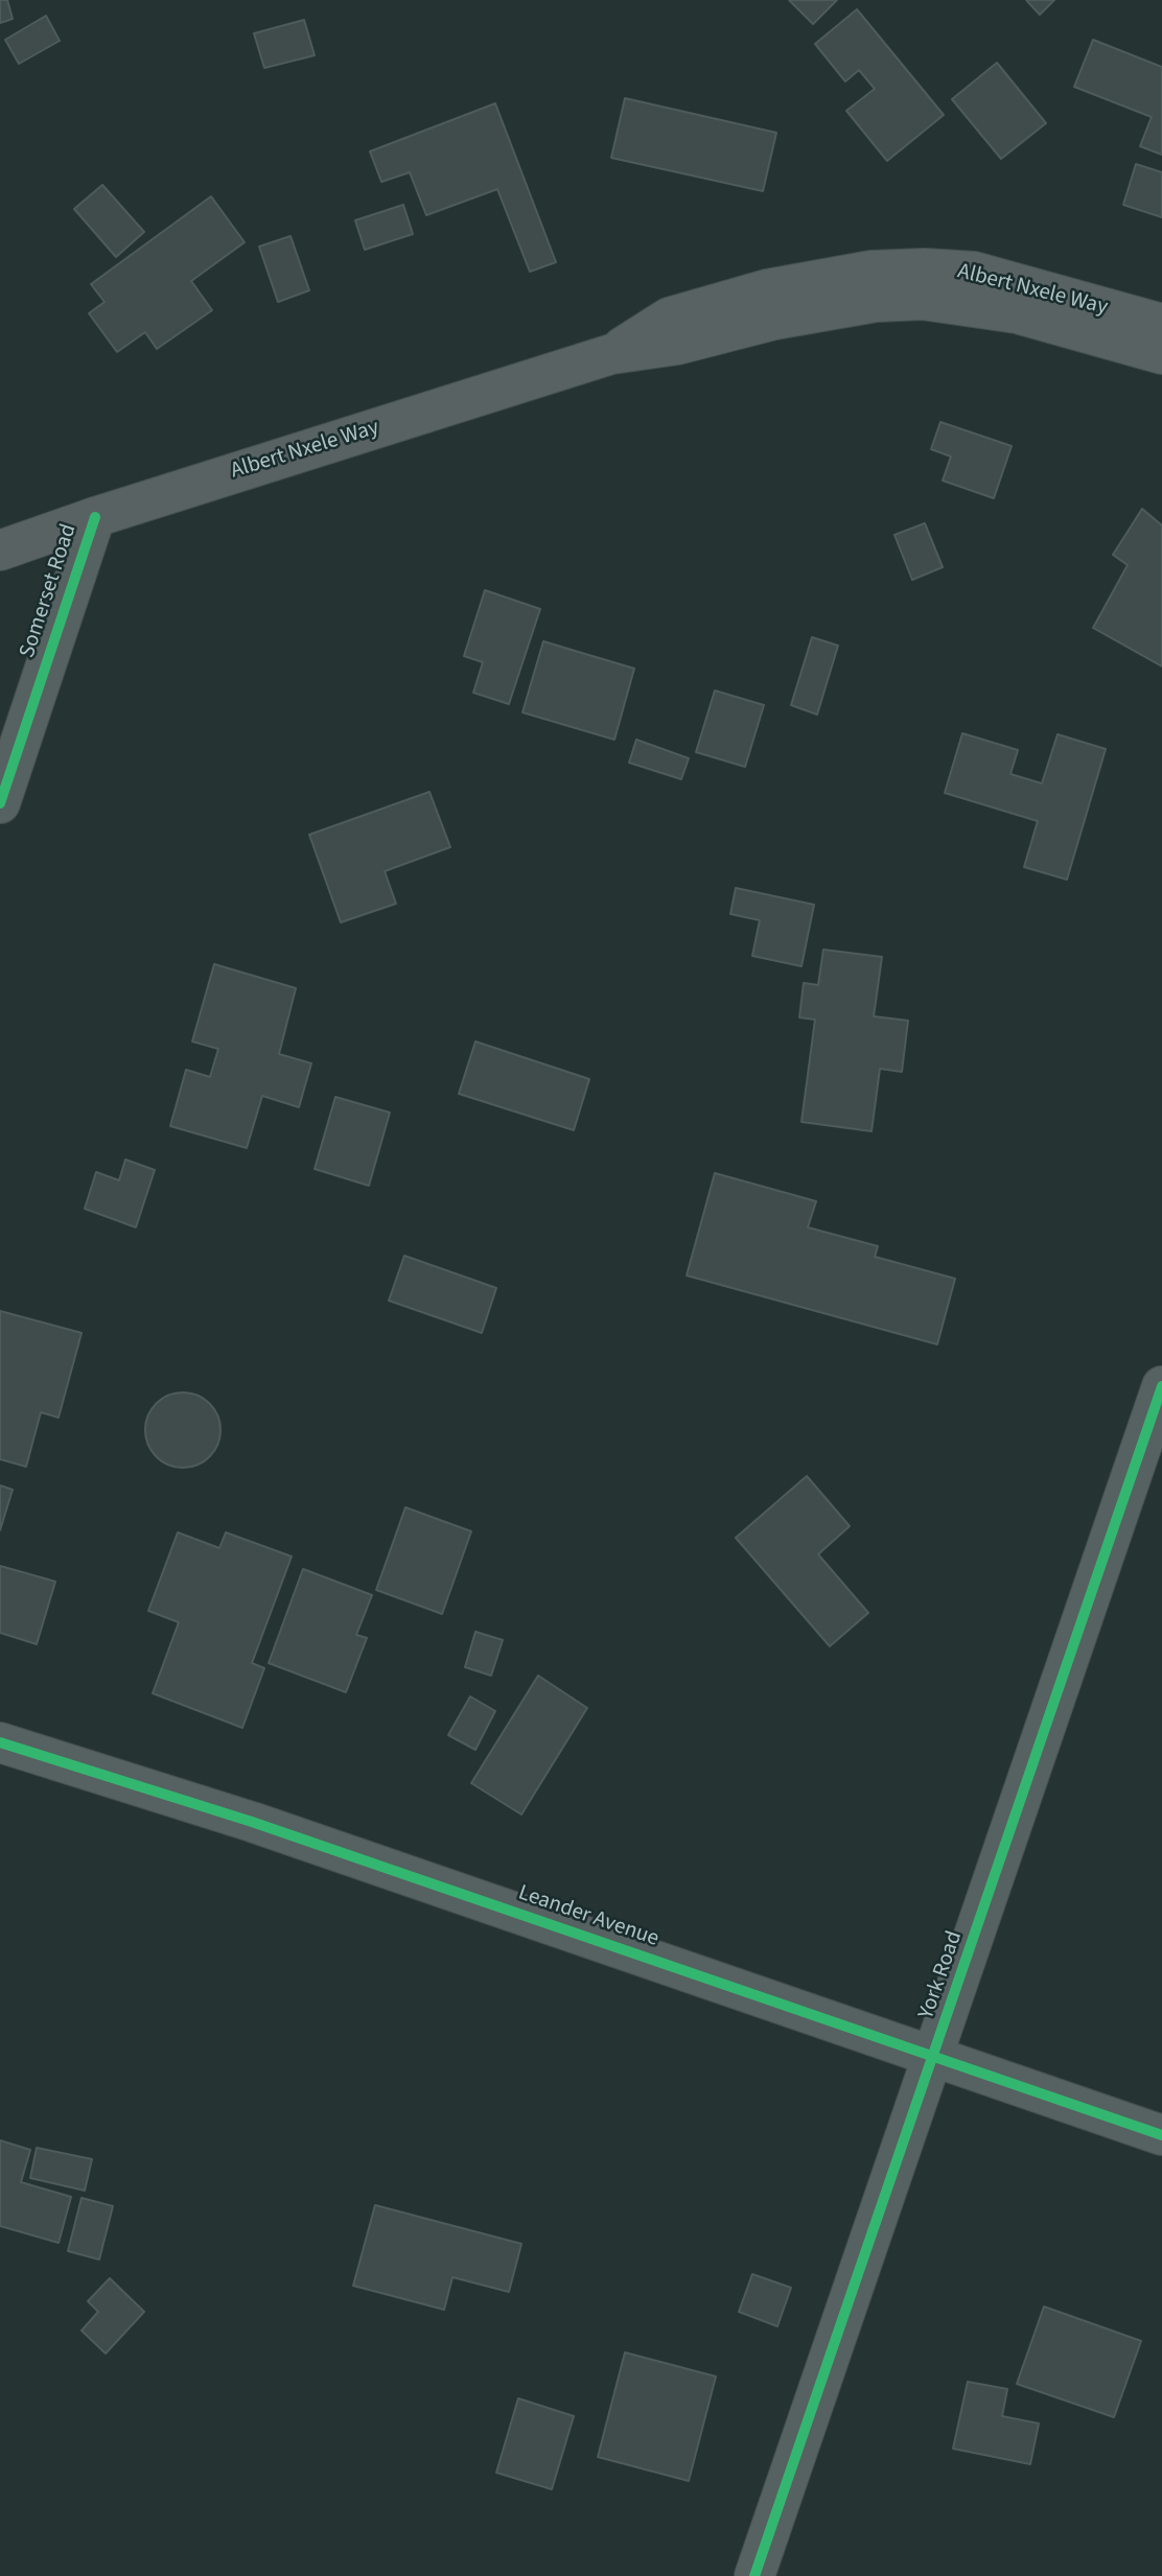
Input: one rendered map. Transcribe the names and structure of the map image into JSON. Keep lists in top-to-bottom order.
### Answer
{
  "streets": {
    "main road": ["Albert Nxele Way"],
    "street": ["Somerset Road", "Leander Avenue", "York Road"]
  },
  "crossings": [
    ["Albert Nxele Way", "Somerset Road"],
    ["Leander Avenue", "York Road"]
  ]
}
